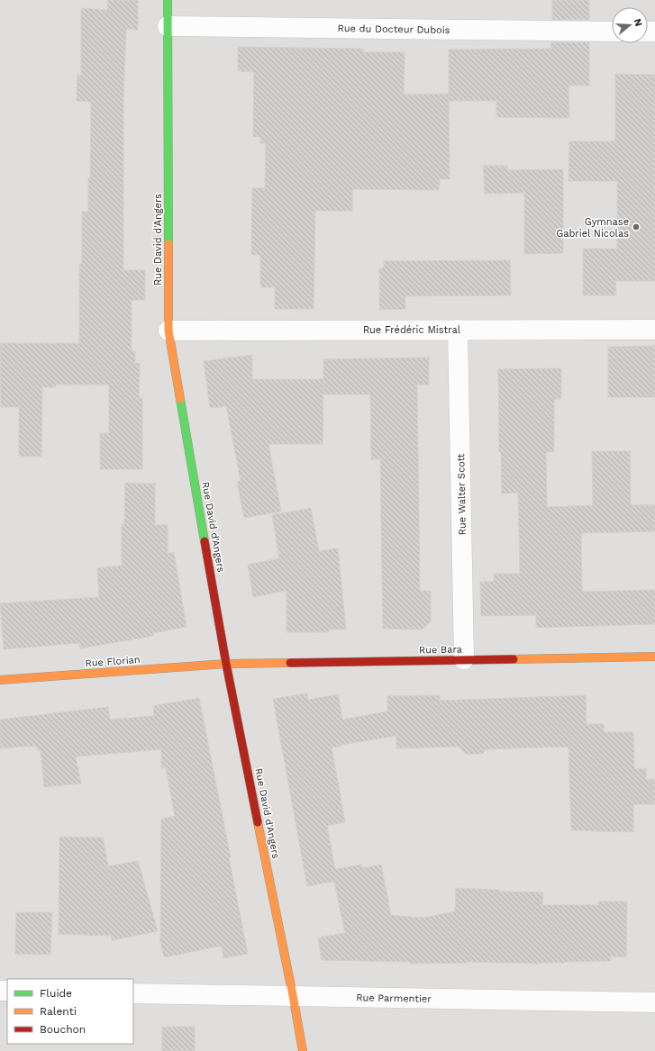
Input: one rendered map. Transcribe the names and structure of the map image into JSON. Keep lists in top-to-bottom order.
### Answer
{
  "streets": {
    "street": [
      "Rue du Docteur Dubois",
      "Rue David d'Angers",
      "Rue Frédéric Mistral",
      "Rue Walter Scott",
      "Rue Bara",
      "Rue Florian",
      "Rue Parmentier"
    ]
  },
  "crossings": [
    ["Rue du Docteur Dubois", "Rue David d'Angers"],
    ["Rue David d'Angers", "Rue Frédéric Mistral"],
    ["Rue David d'Angers", "Rue Bara"],
    ["Rue David d'Angers", "Rue Florian"],
    ["Rue David d'Angers", "Rue Parmentier"],
    ["Rue Frédéric Mistral", "Rue Walter Scott"],
    ["Rue Walter Scott", "Rue Bara"],
    ["Rue Bara", "Rue Florian"]
  ],
  "places": ["Gymnase Gabriel Nicolas"],
  "legend": ["Fluide", "Ralenti", "Bouchon"],
  "north": "right"
}
